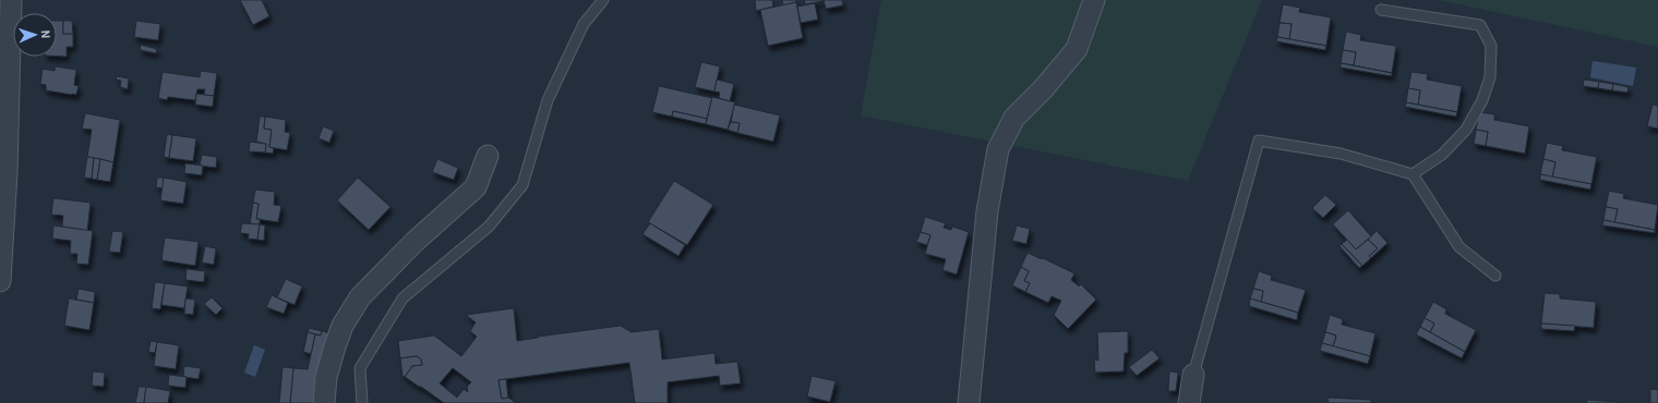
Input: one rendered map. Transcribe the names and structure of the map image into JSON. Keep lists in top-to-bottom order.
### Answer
{
  "north": "right"
}
